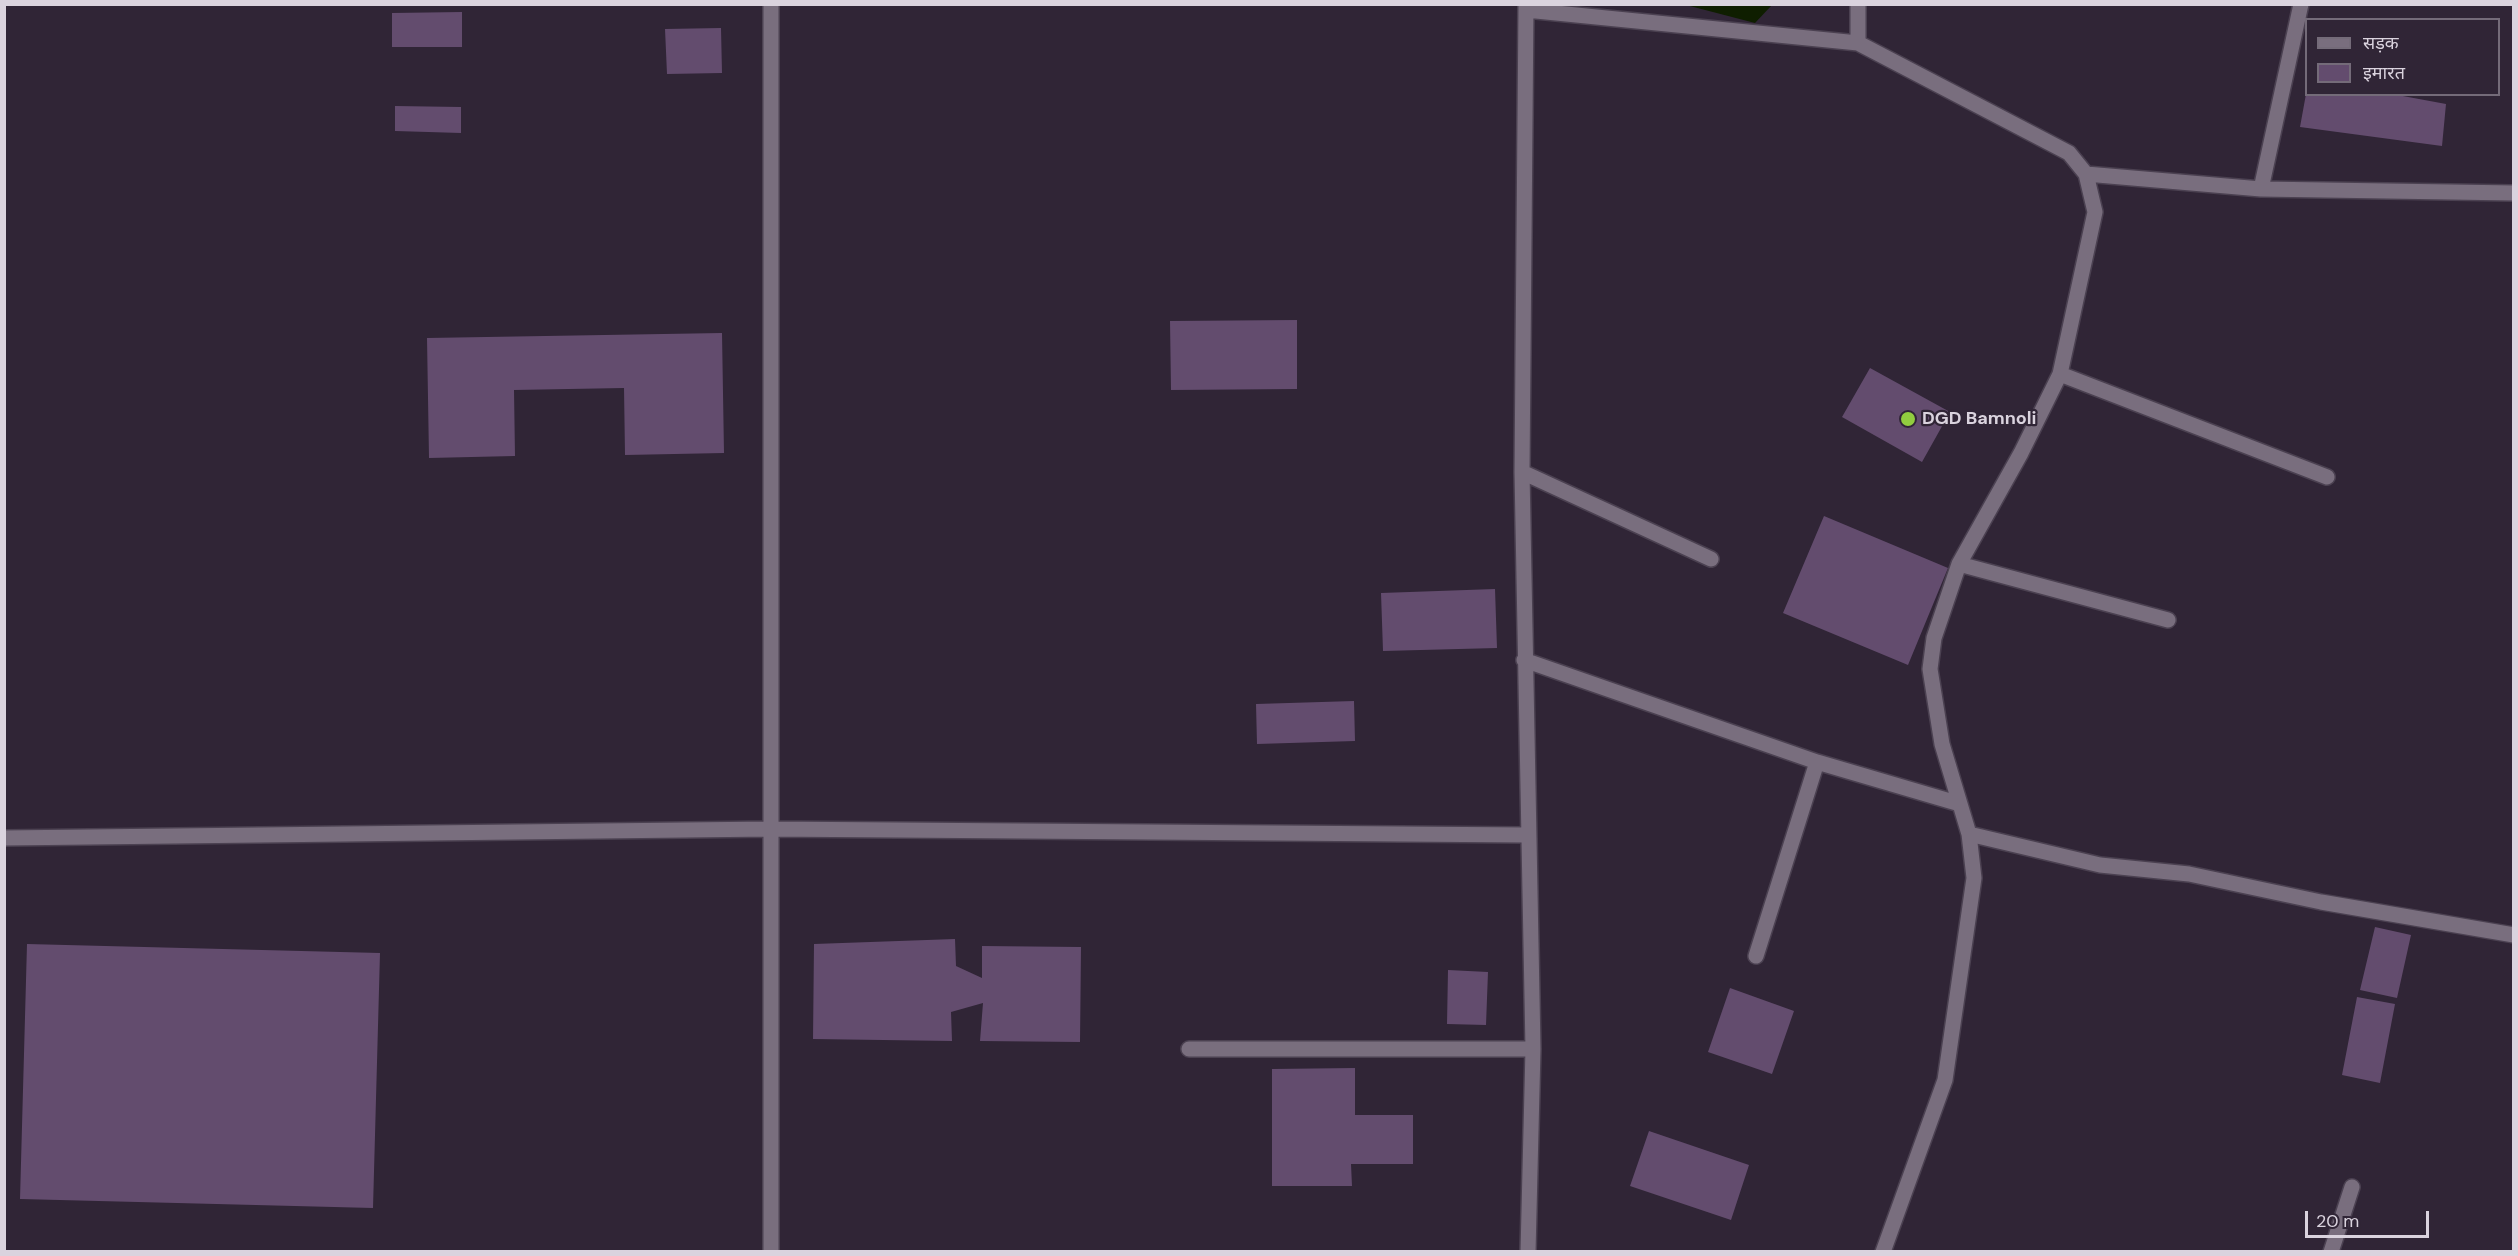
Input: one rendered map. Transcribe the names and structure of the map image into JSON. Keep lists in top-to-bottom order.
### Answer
{
  "places": ["DGD Bamnoli"],
  "legend": ["सड़क", "इमारत"],
  "scale_bar": "20 m"
}
